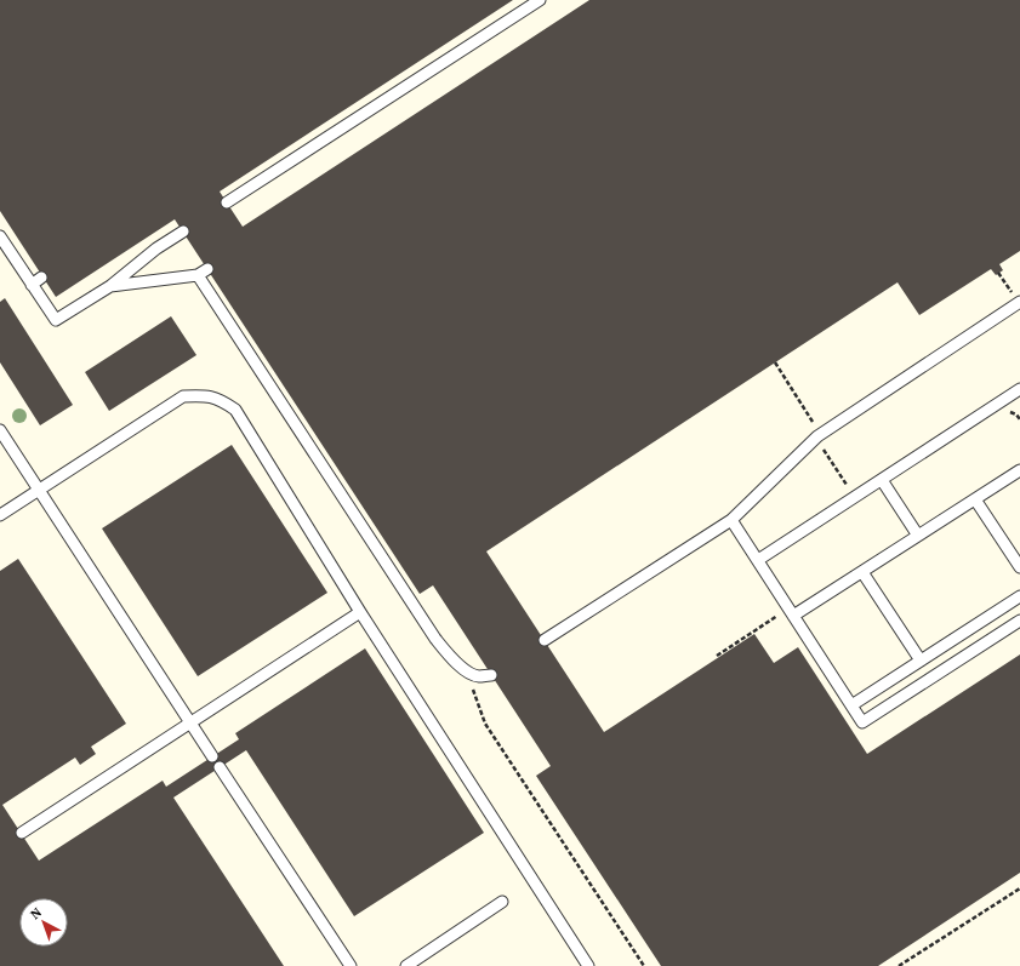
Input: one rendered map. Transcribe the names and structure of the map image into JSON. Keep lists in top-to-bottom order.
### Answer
{
  "north": "top left"
}
